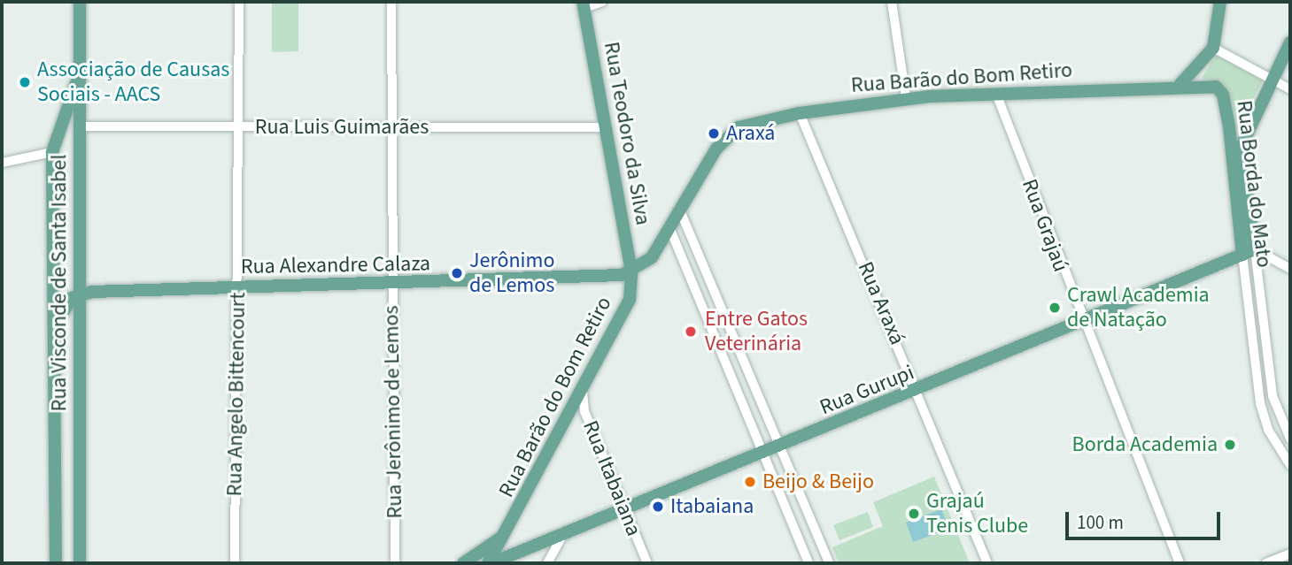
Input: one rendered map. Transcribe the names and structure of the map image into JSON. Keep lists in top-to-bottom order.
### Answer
{
  "streets": {
    "main road": [
      "Rua Barão do Bom Retiro",
      "Rua Teodoro da Silva",
      "Rua Borda do Mato",
      "Rua Alexandre Calaza",
      "Rua Visconde de Santa Isabel",
      "Rua Gurupi"
    ],
    "street": [
      "Rua Luis Guimarães",
      "Rua Grajaú",
      "Rua Araxá",
      "Rua Angelo Bittencourt",
      "Rua Jerônimo de Lemos",
      "Rua Itabaiana"
    ]
  },
  "crossings": [
    ["Rua Barão do Bom Retiro", "Rua Teodoro da Silva"],
    ["Rua Barão do Bom Retiro", "Rua Borda do Mato"],
    ["Rua Barão do Bom Retiro", "Rua Grajaú"],
    ["Rua Barão do Bom Retiro", "Rua Alexandre Calaza"],
    ["Rua Barão do Bom Retiro", "Rua Araxá"],
    ["Rua Barão do Bom Retiro", "Rua Gurupi"],
    ["Rua Barão do Bom Retiro", "Rua Itabaiana"],
    ["Rua Luis Guimarães", "Rua Teodoro da Silva"],
    ["Rua Luis Guimarães", "Rua Visconde de Santa Isabel"],
    ["Rua Luis Guimarães", "Rua Angelo Bittencourt"],
    ["Rua Luis Guimarães", "Rua Jerônimo de Lemos"],
    ["Rua Teodoro da Silva", "Rua Alexandre Calaza"],
    ["Rua Borda do Mato", "Rua Gurupi"],
    ["Rua Grajaú", "Rua Gurupi"],
    ["Rua Alexandre Calaza", "Rua Visconde de Santa Isabel"],
    ["Rua Alexandre Calaza", "Rua Angelo Bittencourt"],
    ["Rua Alexandre Calaza", "Rua Jerônimo de Lemos"],
    ["Rua Araxá", "Rua Gurupi"],
    ["Rua Gurupi", "Rua Itabaiana"]
  ],
  "places": [
    "Associação de Causas Sociais - AACS",
    "Araxá",
    "Jerônimo de Lemos",
    "Crawl Academia de Natação",
    "Entre Gatos Veterinária",
    "Borda Academia",
    "Beijo & Beijo",
    "Itabaiana",
    "Grajaú Tenis Clube"
  ],
  "scale_bar": "100 m"
}
